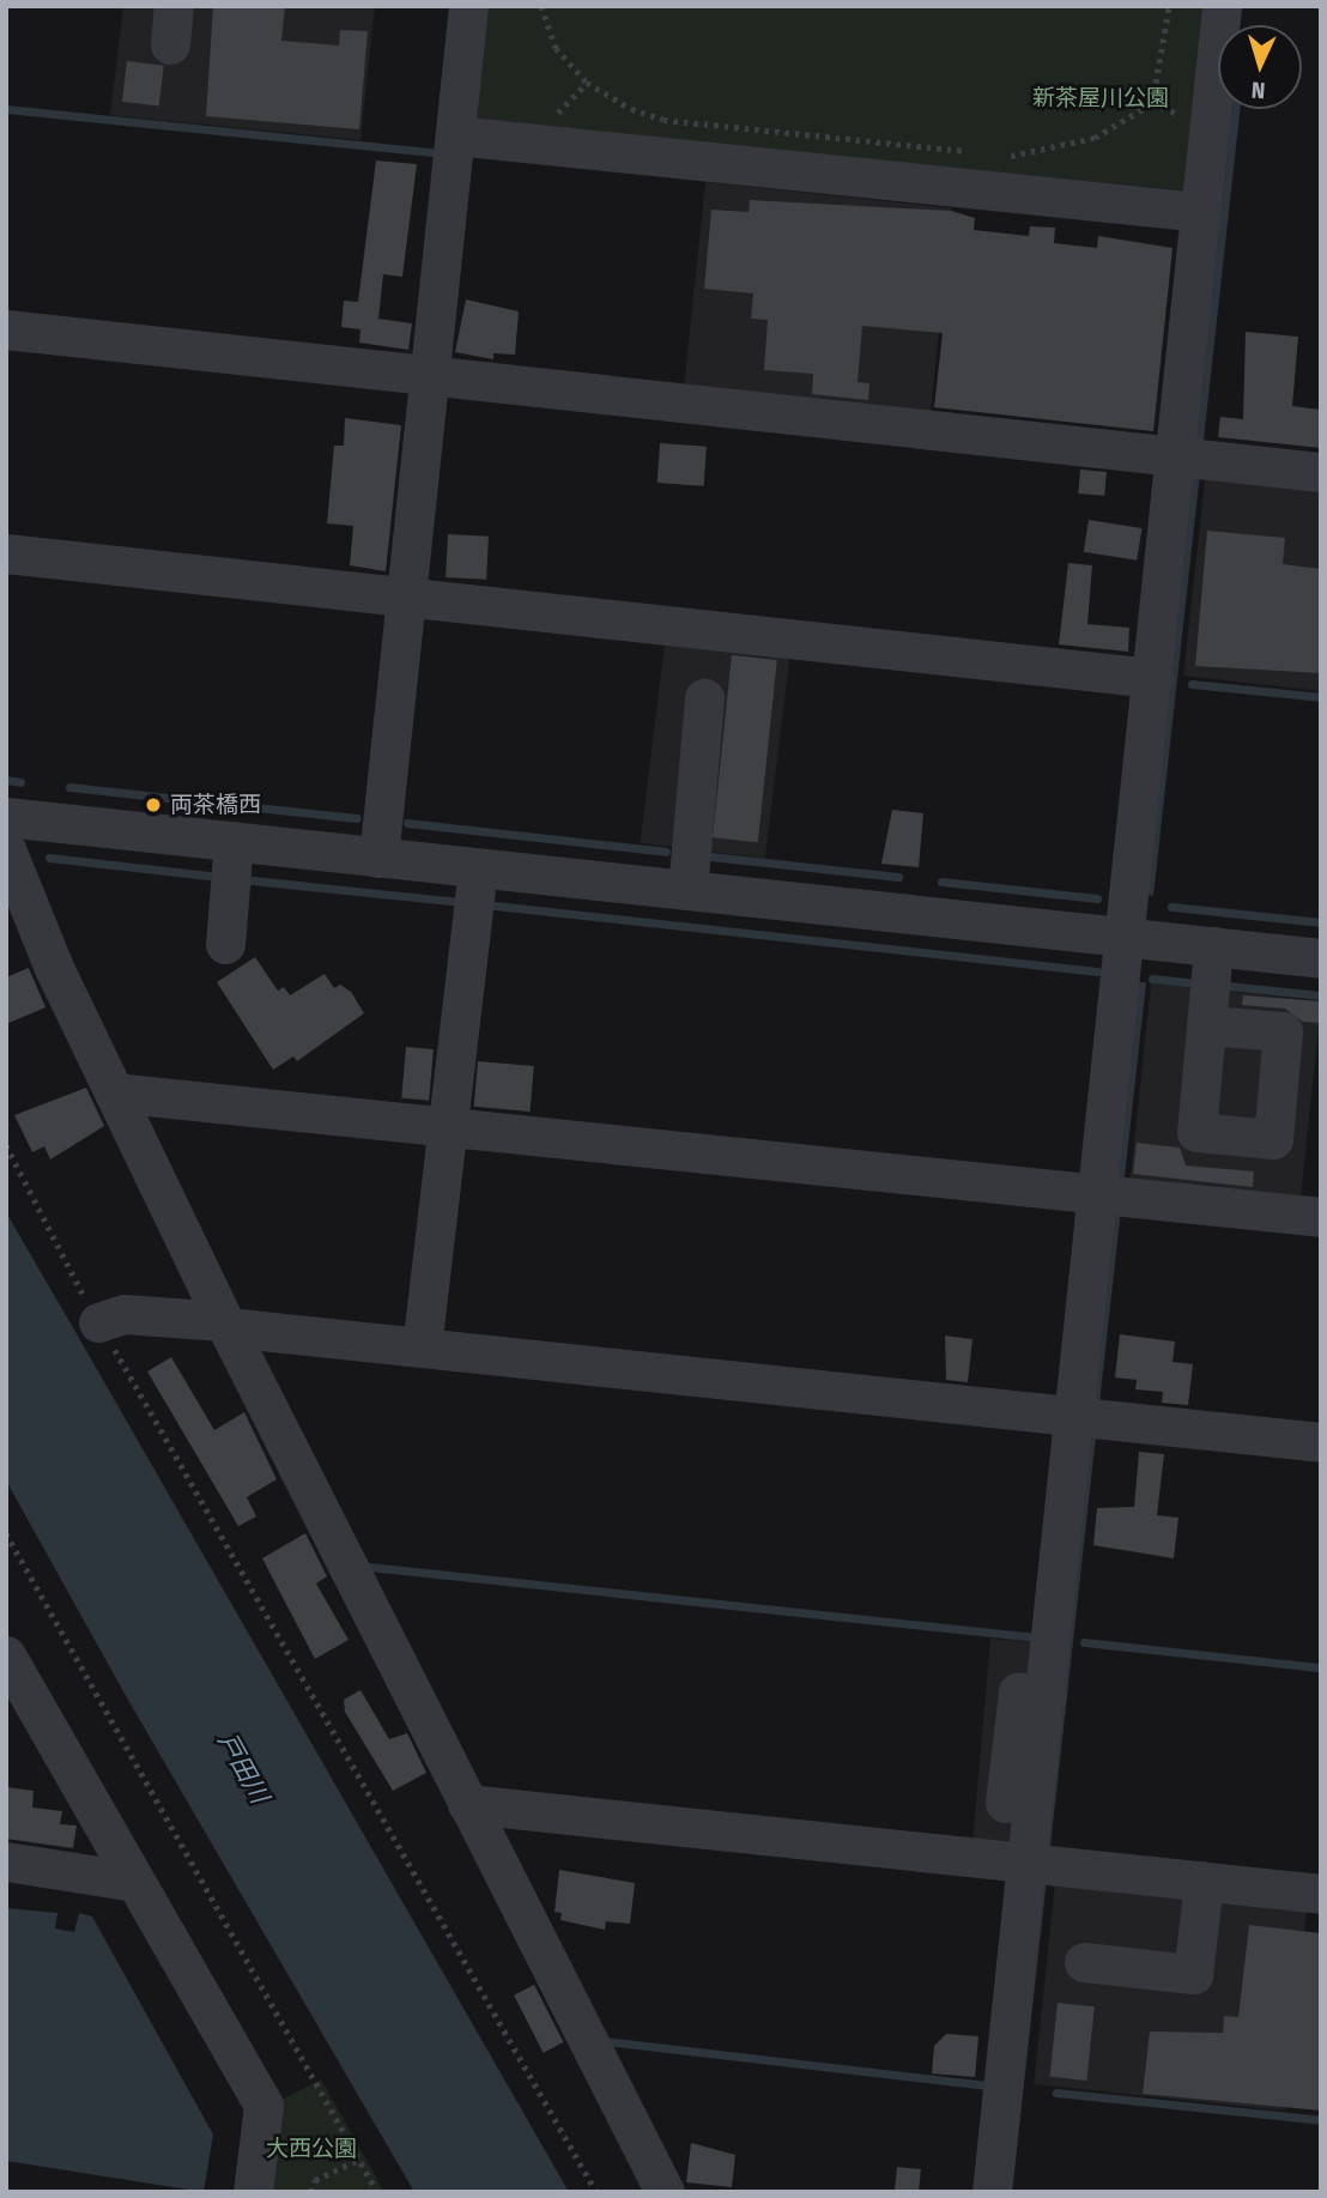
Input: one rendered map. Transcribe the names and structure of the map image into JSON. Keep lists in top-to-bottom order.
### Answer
{
  "water": ["戸田川"],
  "parks": ["新茶屋川公園", "大西公園"],
  "places": ["両茶橋西"],
  "north": "bottom"
}
